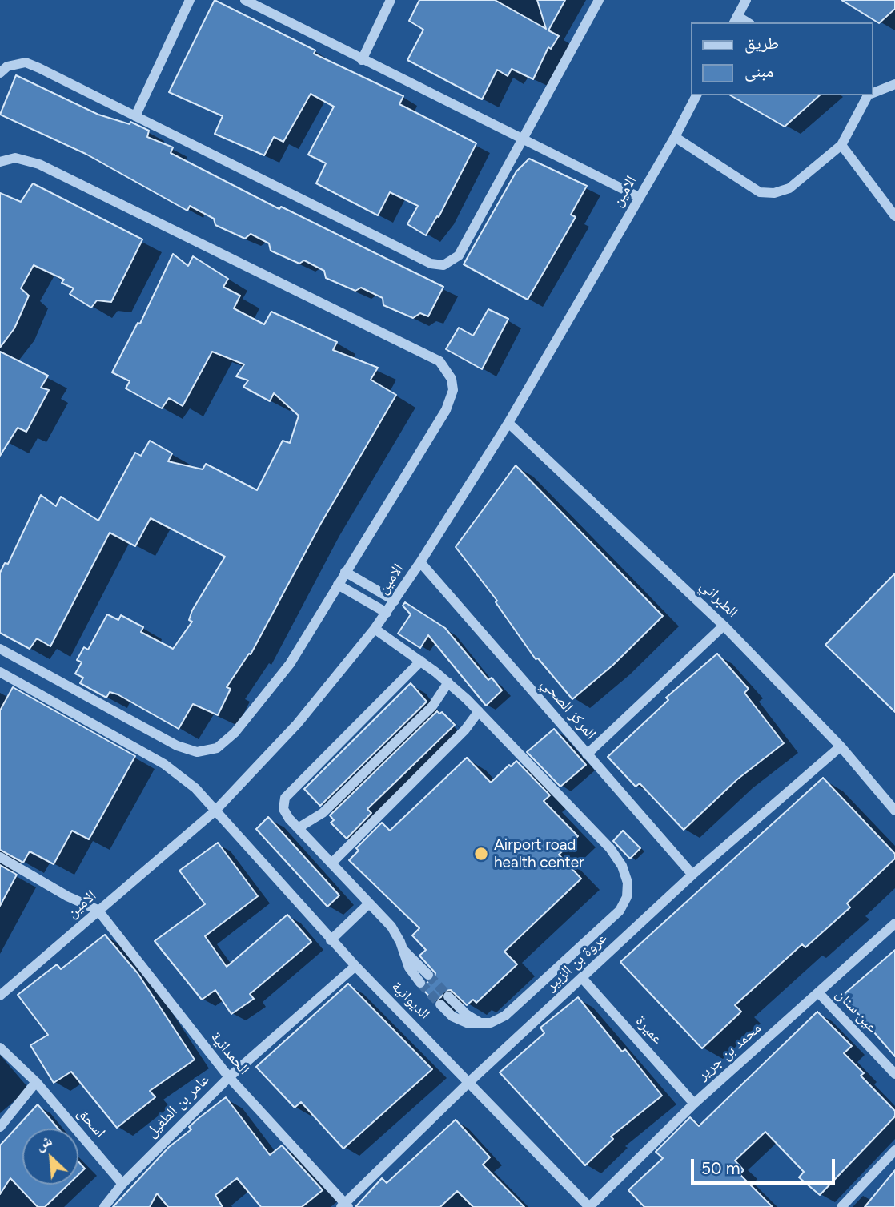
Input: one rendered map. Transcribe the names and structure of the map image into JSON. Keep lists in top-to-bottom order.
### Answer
{
  "streets": {
    "street": [
      "الامين",
      "الطبراني",
      "المركز الصحي",
      "عروة بن الزبير",
      "الديوانية",
      "عين سنان",
      "عميرة",
      "محمد بن جرير",
      "الحمدانية",
      "عامر بن الطفيل",
      "اسحق"
    ]
  },
  "crossings": [
    ["الامين", "الطبراني"],
    ["الامين", "المركز الصحي"],
    ["الامين", "الديوانية"],
    ["الامين", "الحمدانية"],
    ["الطبراني", "عروة بن الزبير"],
    ["المركز الصحي", "عروة بن الزبير"],
    ["عروة بن الزبير", "الديوانية"],
    ["عروة بن الزبير", "عميرة"],
    ["عروة بن الزبير", "الحمدانية"],
    ["الديوانية", "محمد بن جرير"],
    ["الديوانية", "عامر بن الطفيل"],
    ["عين سنان", "محمد بن جرير"],
    ["عميرة", "محمد بن جرير"],
    ["الحمدانية", "عامر بن الطفيل"],
    ["عامر بن الطفيل", "اسحق"]
  ],
  "places": ["Airport road health center"],
  "legend": ["طريق", "مبنى"],
  "scale_bar": "50 m",
  "north": "top left"
}
